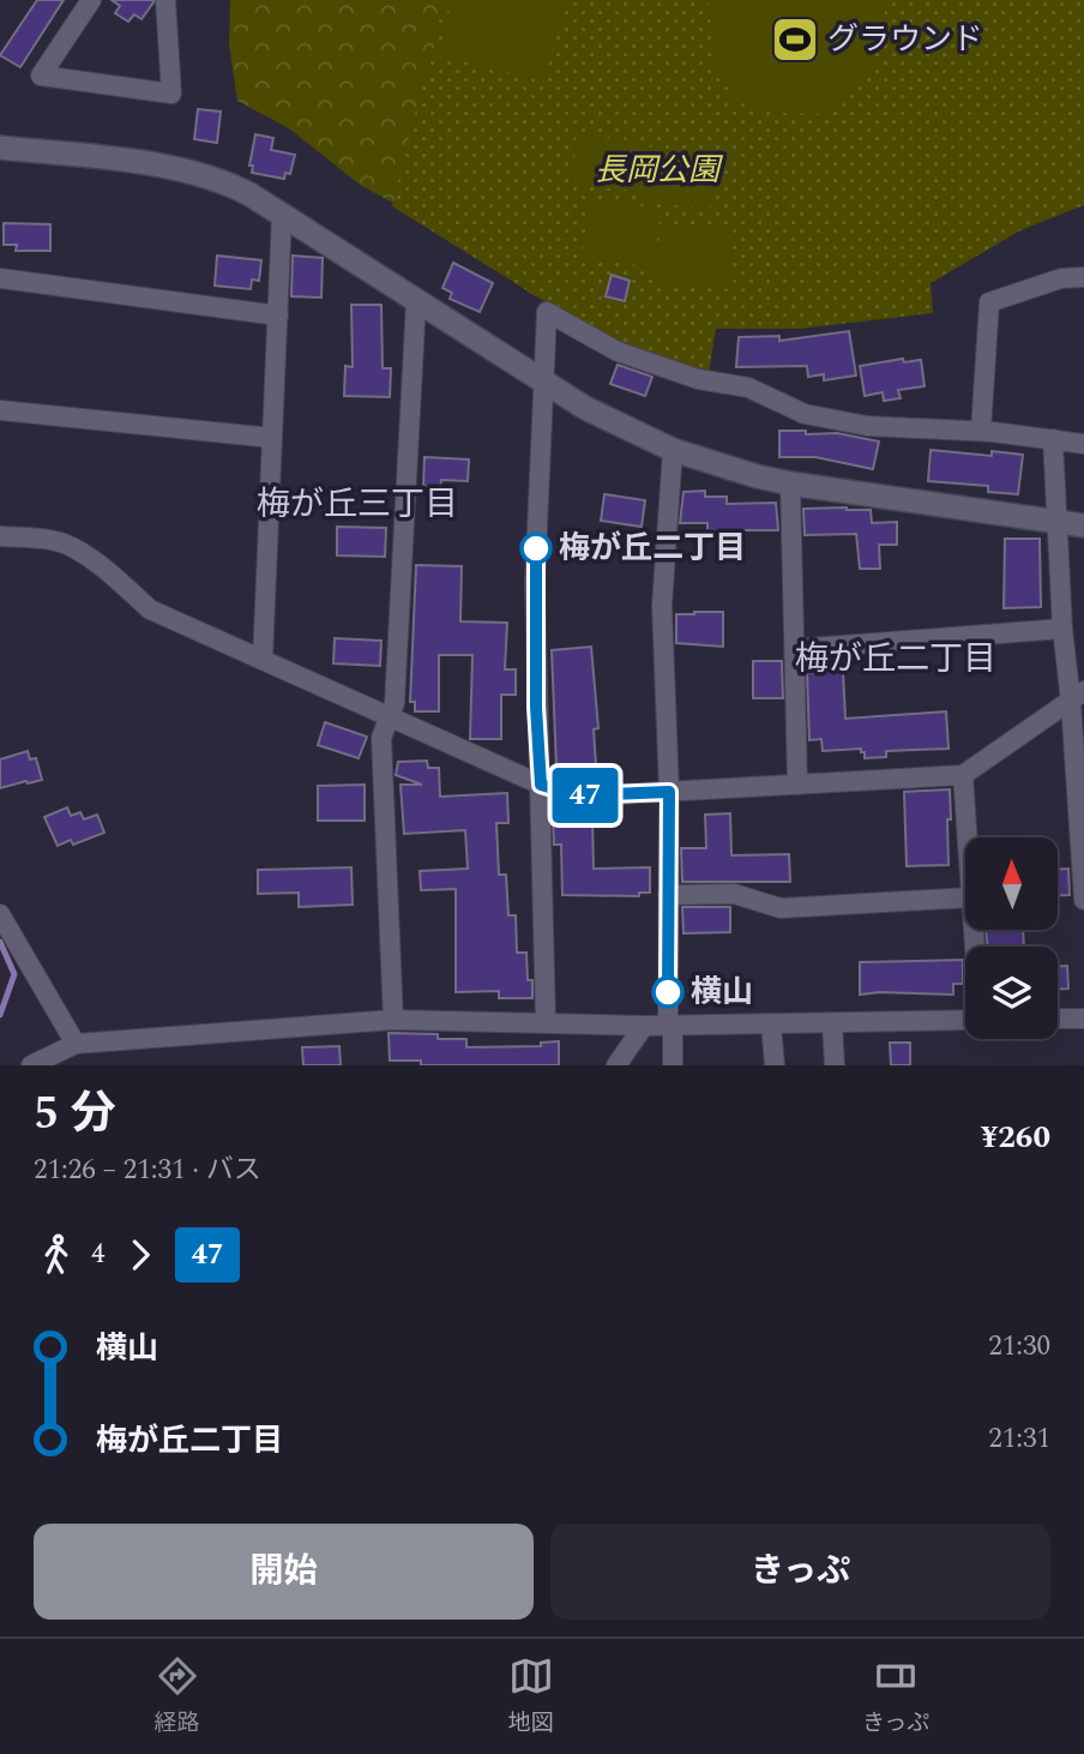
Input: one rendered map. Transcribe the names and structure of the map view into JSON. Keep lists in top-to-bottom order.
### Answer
{
  "districts": ["梅が丘三丁目", "梅が丘二丁目"],
  "parks": ["長岡公園"],
  "places": {
    "sports": ["グラウンド"],
    "other": ["梅が丘二丁目", "横山"]
  },
  "lines": ["bus line 47"],
  "north": "top",
  "page": {
    "on_map": "47",
    "heading": ["5 分", "21:26 – 21:31 · バス", "¥260"],
    "legs": ["4", "47"],
    "list": [
      {
        "name": "横山",
        "value": "21:30"
      },
      {
        "name": "梅が丘二丁目",
        "value": "21:31"
      }
    ],
    "buttons": ["開始", "きっぷ"],
    "tabs": ["経路", "地図", "きっぷ"]
  }
}
